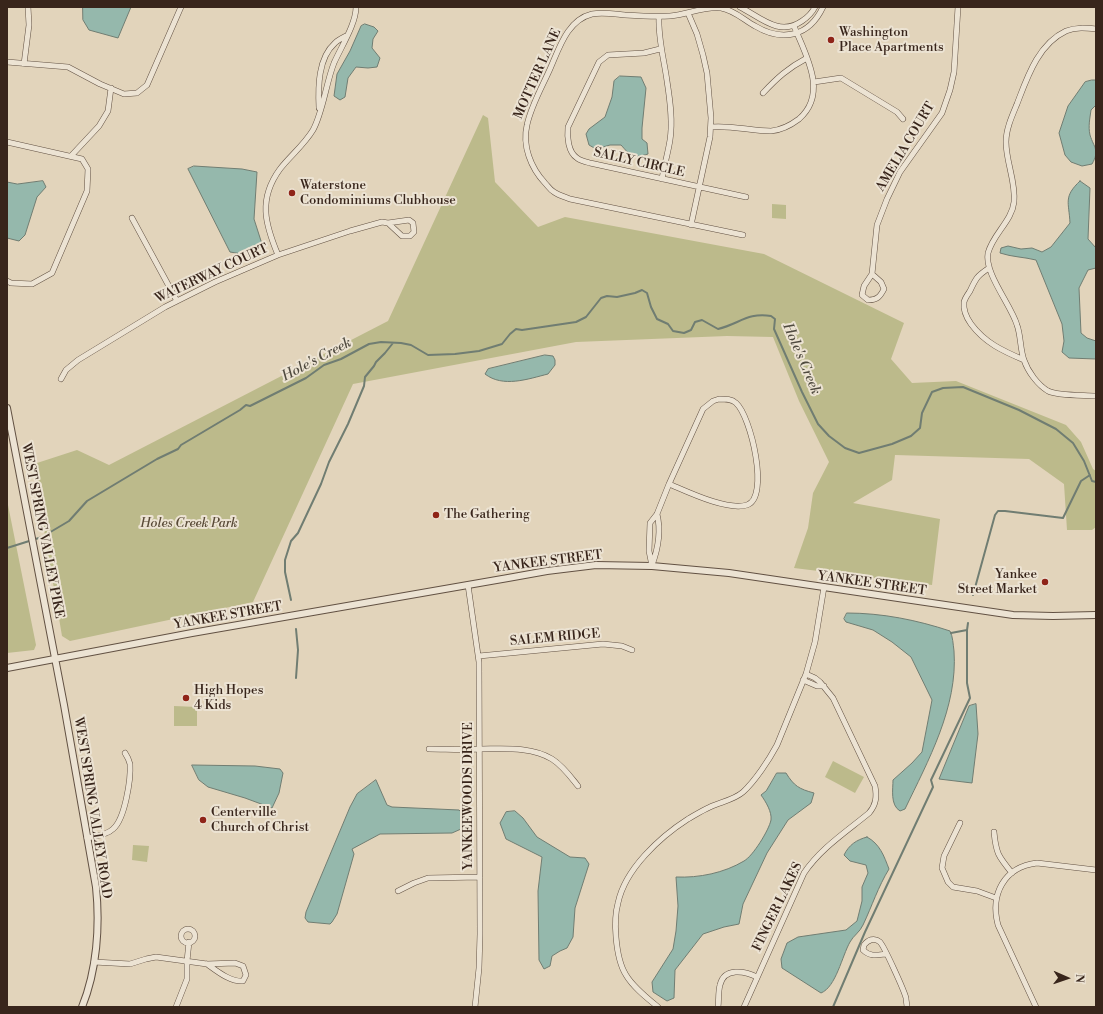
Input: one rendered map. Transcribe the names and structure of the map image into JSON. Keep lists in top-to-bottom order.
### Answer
{
  "streets": {
    "street": [
      "MOTTER LANE",
      "AMELIA COURT",
      "SALLY CIRCLE",
      "WATERWAY COURT",
      "WEST SPRING VALLEY PIKE",
      "YANKEE STREET",
      "SALEM RIDGE",
      "YANKEEWOODS DRIVE",
      "WEST SPRING VALLEY ROAD",
      "FINGER LAKES"
    ]
  },
  "crossings": [
    ["WEST SPRING VALLEY PIKE", "YANKEE STREET"],
    ["WEST SPRING VALLEY PIKE", "WEST SPRING VALLEY ROAD"],
    ["YANKEE STREET", "YANKEEWOODS DRIVE"],
    ["YANKEE STREET", "WEST SPRING VALLEY ROAD"],
    ["SALEM RIDGE", "YANKEEWOODS DRIVE"]
  ],
  "water": ["Hole's Creek"],
  "parks": ["Holes Creek Park"],
  "places": [
    "Washington Place Apartments",
    "Waterstone Condominiums Clubhouse",
    "The Gathering",
    "Yankee Street Market",
    "High Hopes 4 Kids",
    "Centerville Church of Christ"
  ],
  "north": "right"
}
